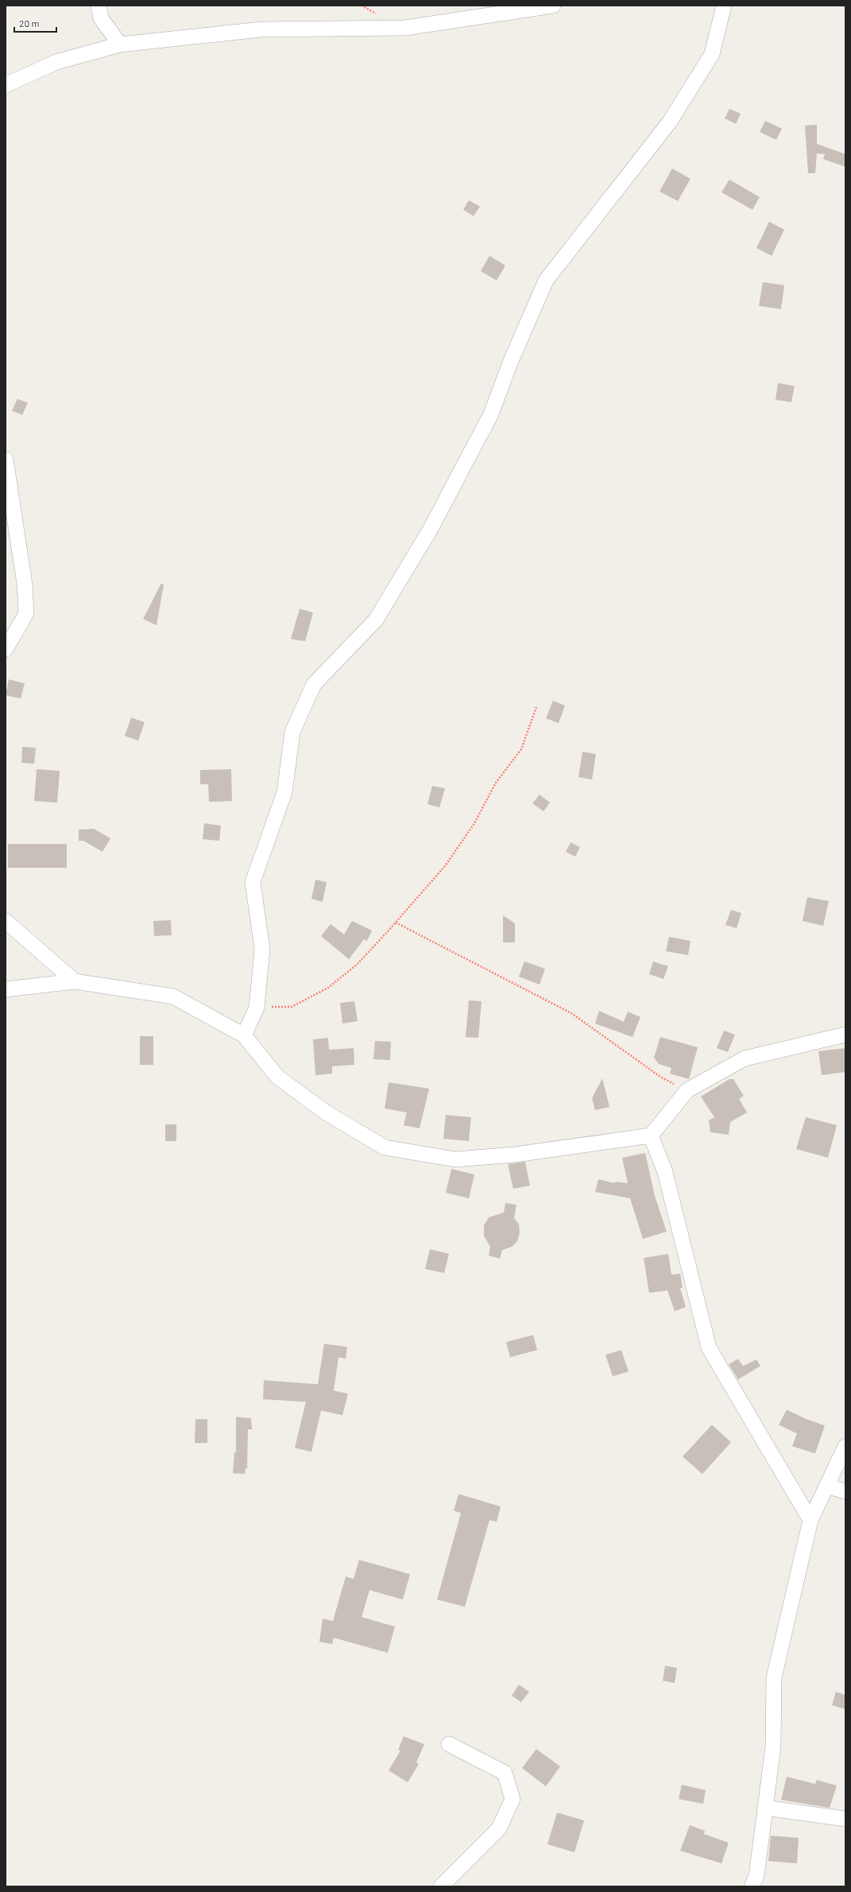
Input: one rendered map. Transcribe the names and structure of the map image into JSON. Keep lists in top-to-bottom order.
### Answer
{
  "scale_bar": "20 m"
}
